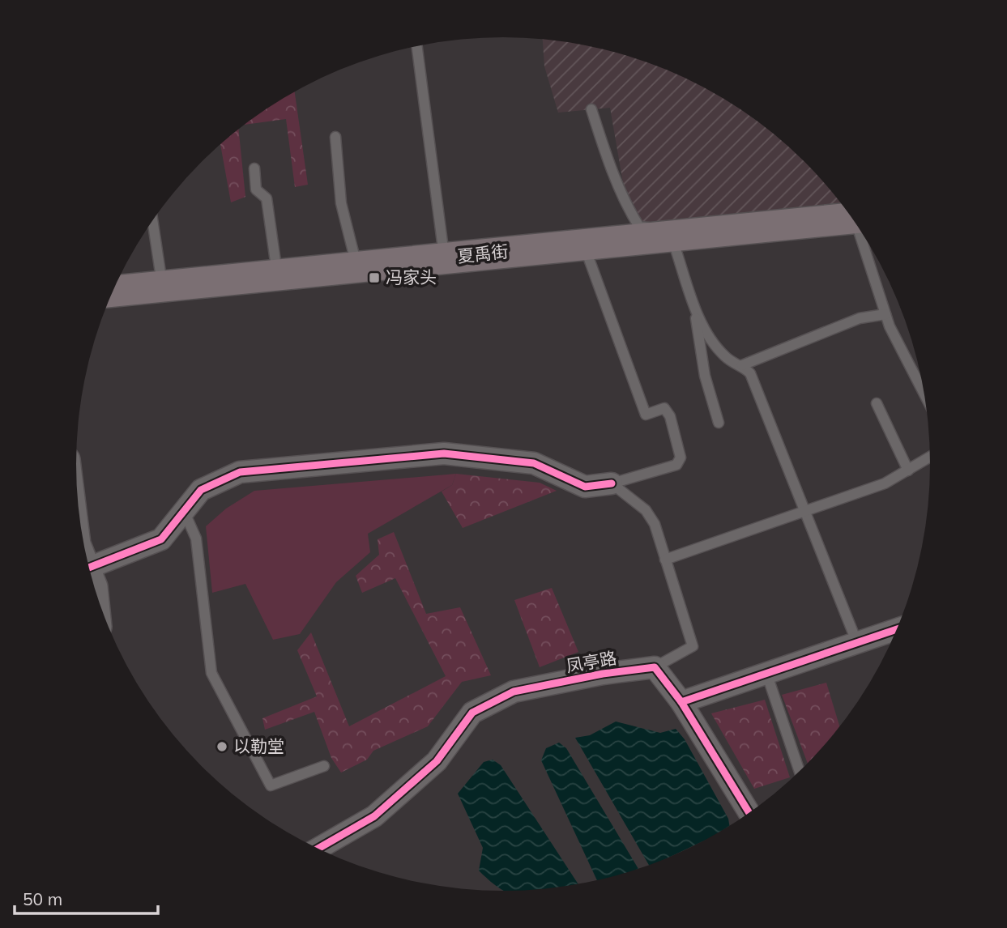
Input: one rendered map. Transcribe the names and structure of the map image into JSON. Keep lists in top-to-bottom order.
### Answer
{
  "streets": {
    "main road": ["夏禹街"],
    "street": ["凤亭路"]
  },
  "places": {
    "transit": ["冯家头"],
    "other": ["以勒堂"]
  },
  "scale_bar": "50 m"
}
